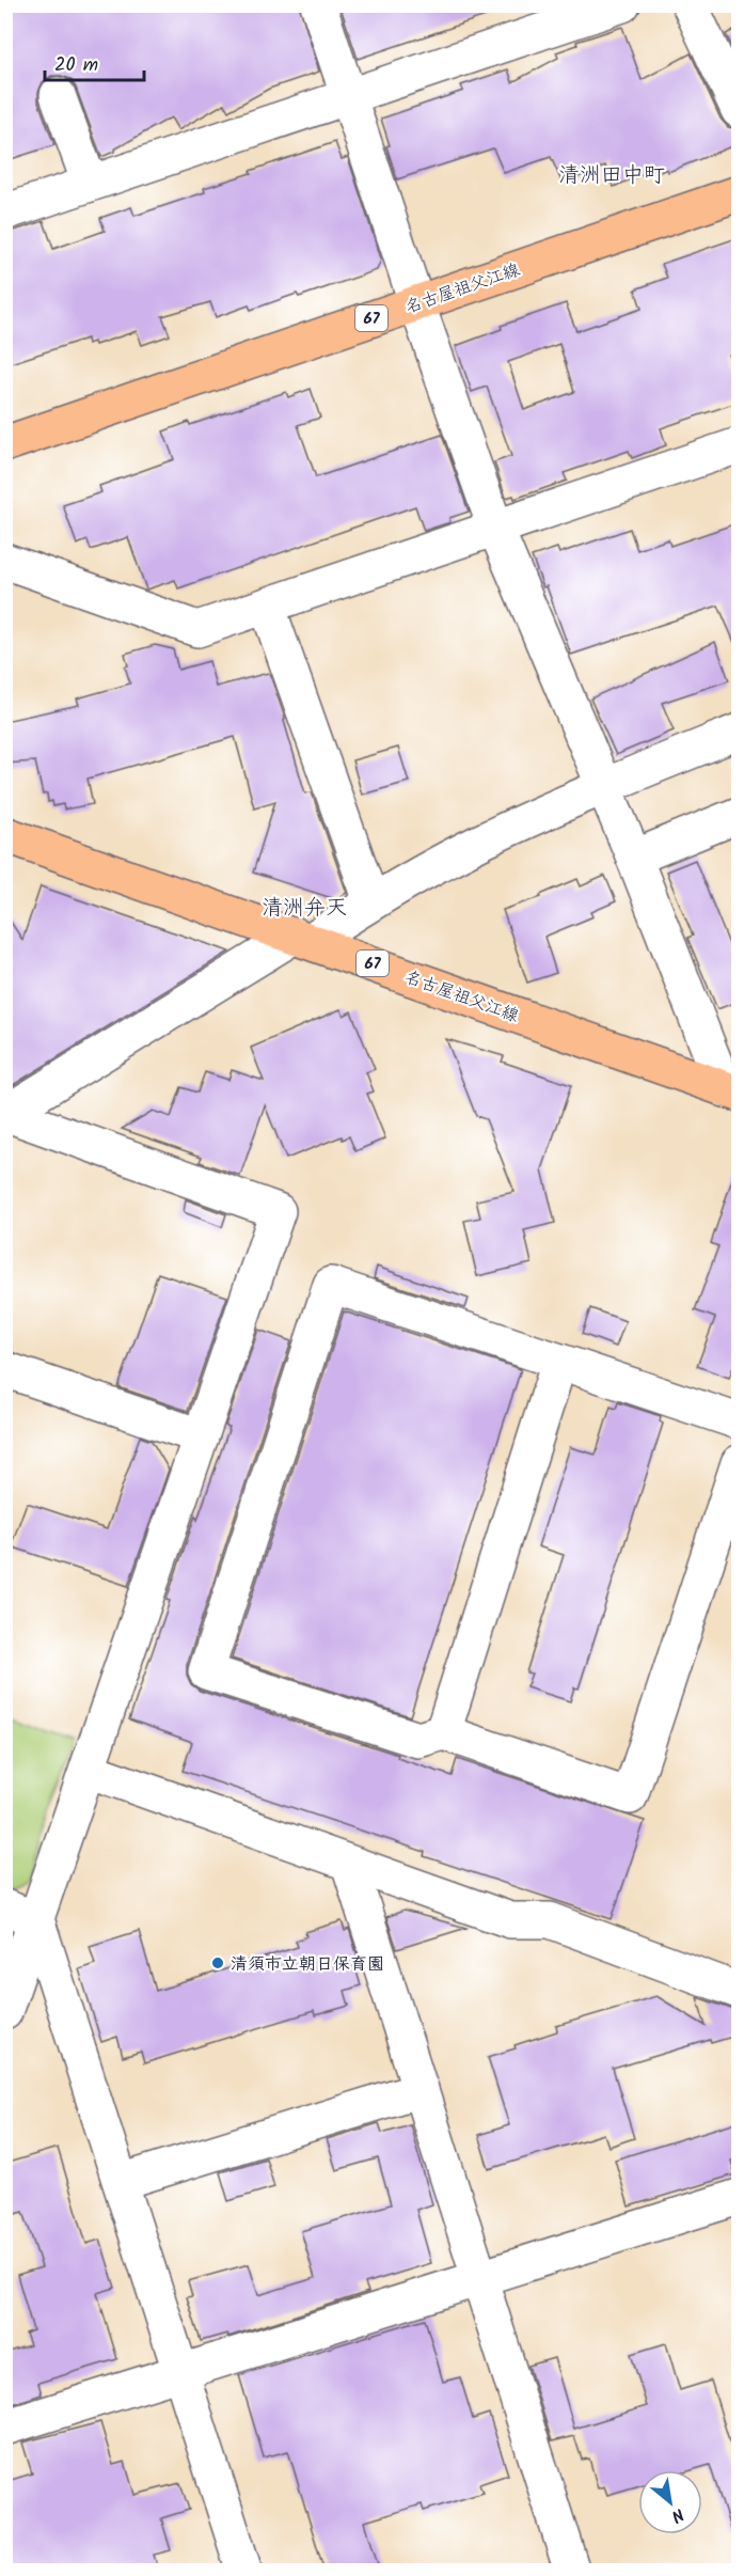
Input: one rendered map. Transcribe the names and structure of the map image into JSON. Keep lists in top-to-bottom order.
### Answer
{
  "streets": {
    "main road": ["名古屋祖父江線", "67"]
  },
  "districts": ["清洲田中町", "清洲弁天"],
  "places": ["清須市立朝日保育園"],
  "scale_bar": "20 m",
  "north": "bottom right"
}
